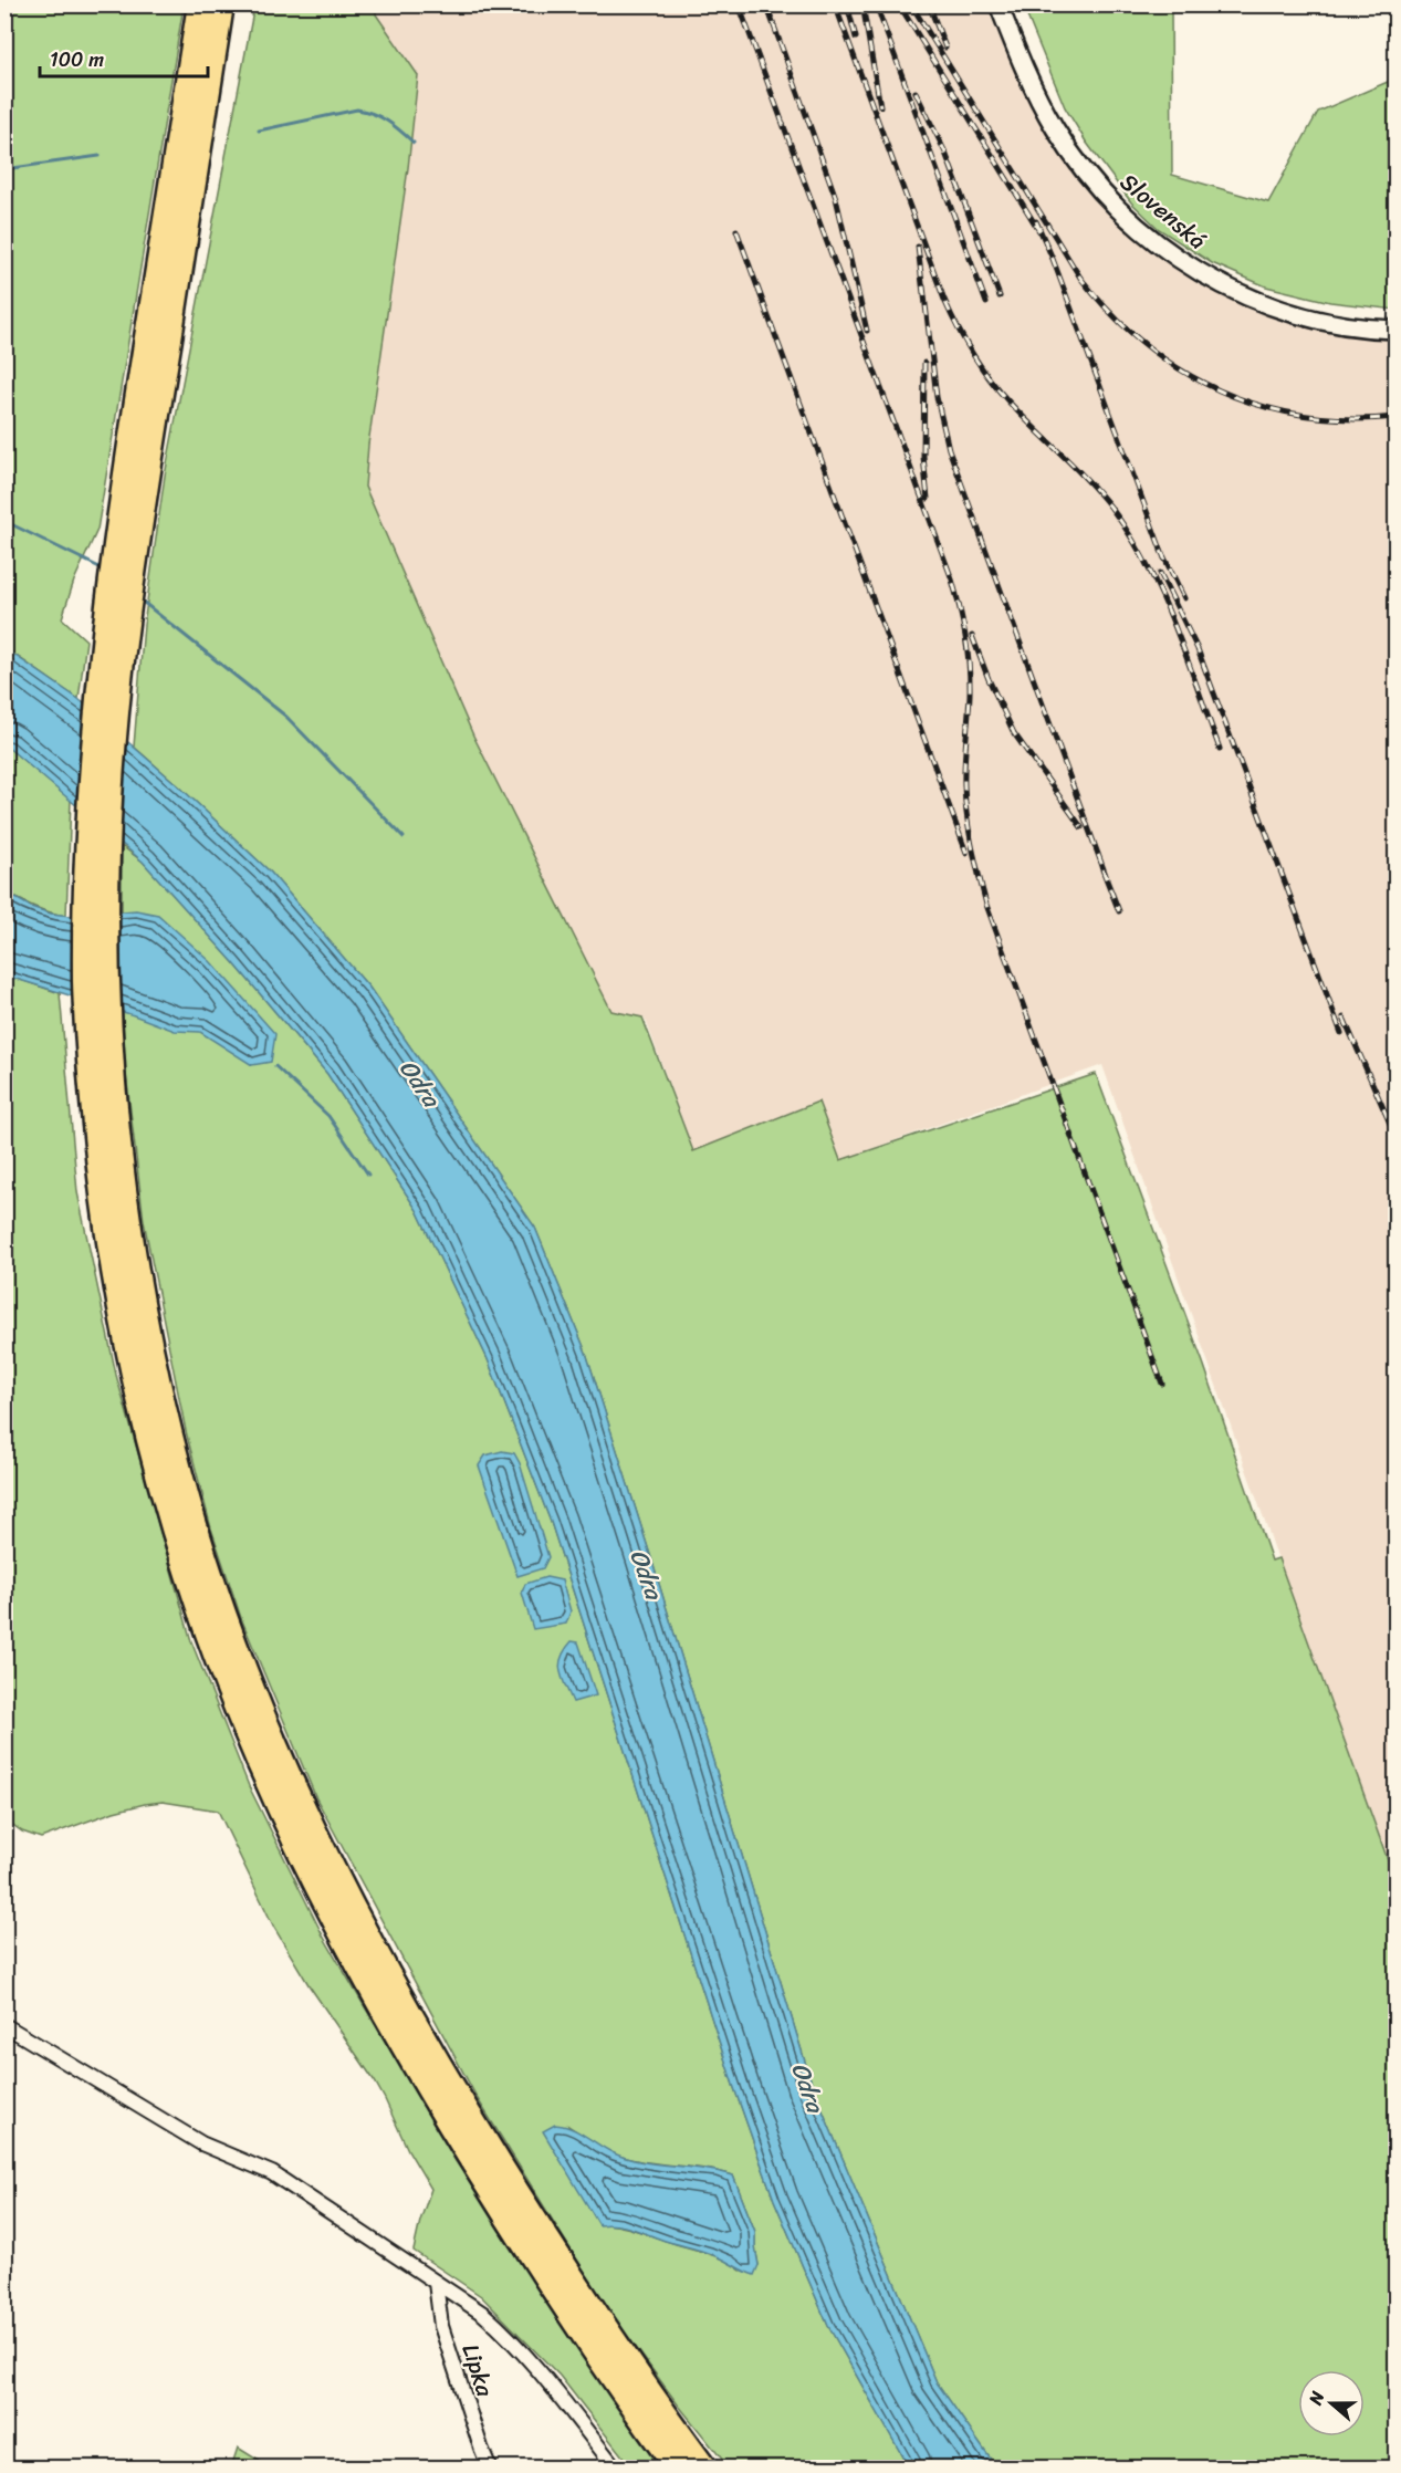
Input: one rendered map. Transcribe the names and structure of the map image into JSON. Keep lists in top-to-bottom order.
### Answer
{
  "streets": {
    "street": ["Slovenská", "Lipka"]
  },
  "water": ["Odra"],
  "scale_bar": "100 m",
  "north": "left"
}
